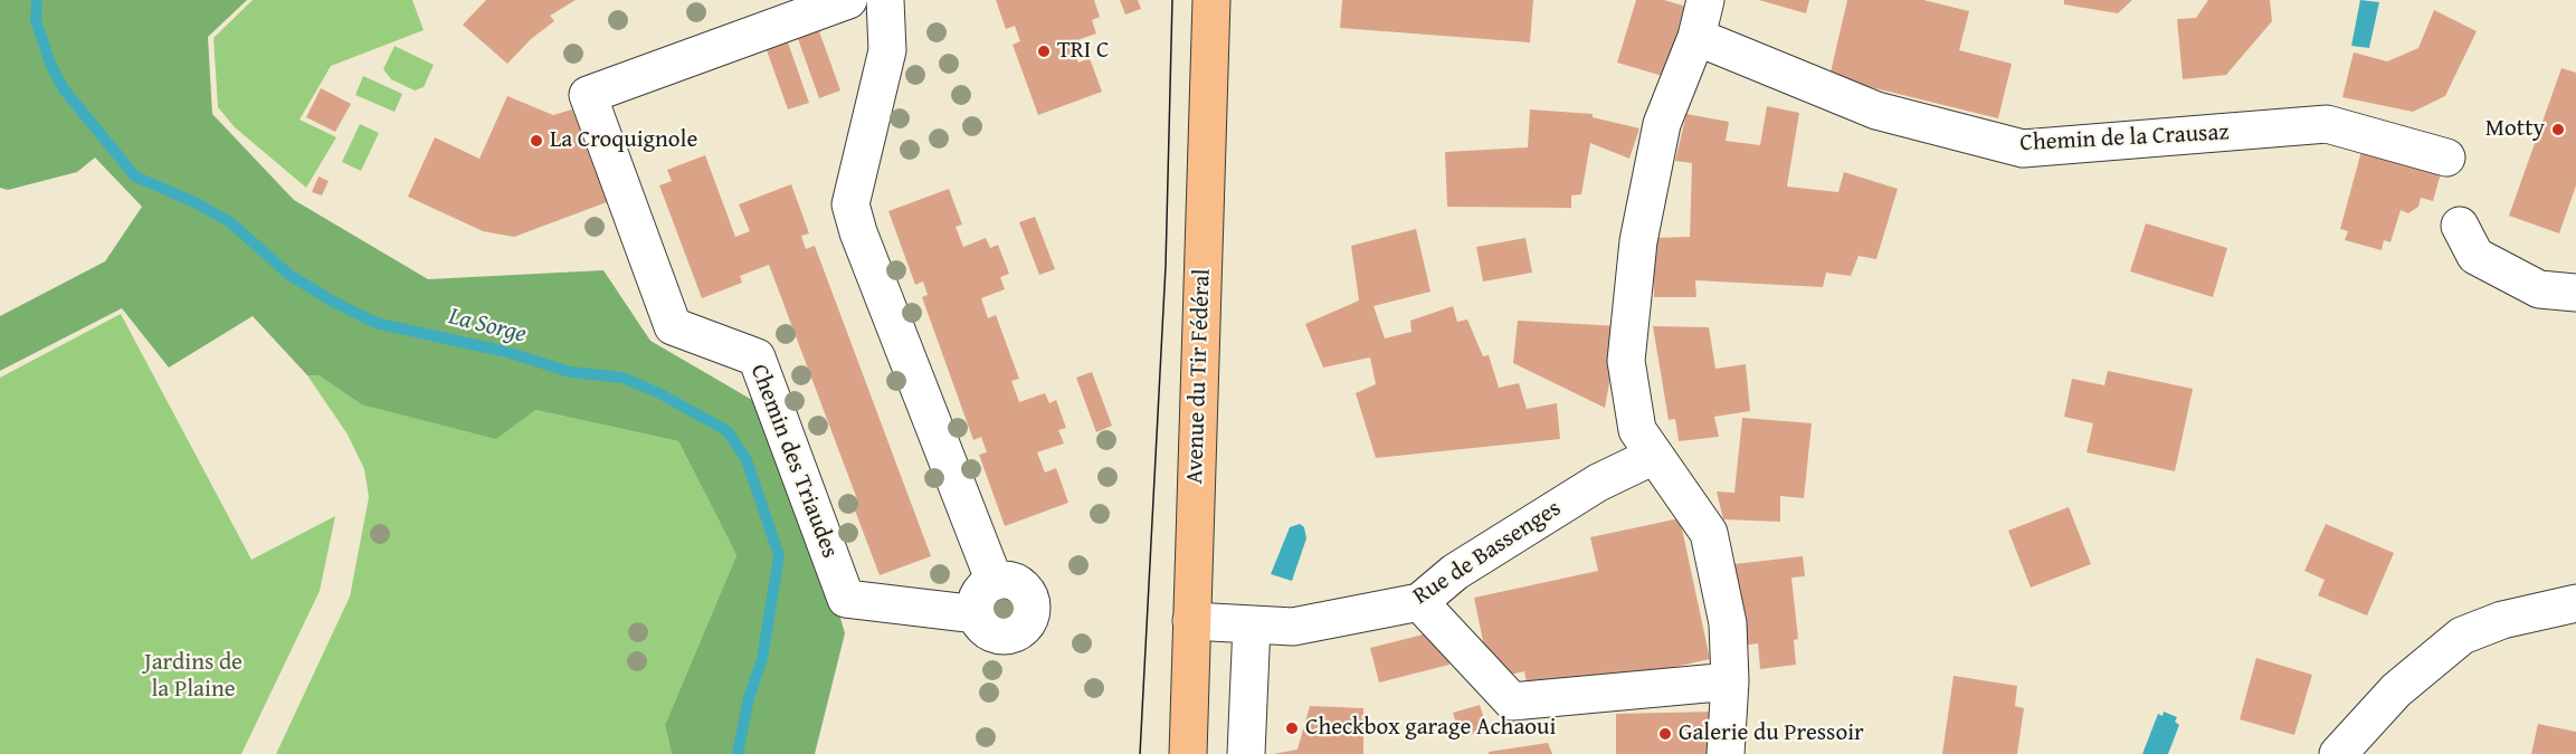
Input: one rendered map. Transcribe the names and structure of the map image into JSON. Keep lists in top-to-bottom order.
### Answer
{
  "streets": {
    "main road": ["Avenue du Tir Fédéral"],
    "street": ["Chemin de la Crausaz", "Chemin des Triaudes", "Rue de Bassenges"]
  },
  "crossings": [
    ["Avenue du Tir Fédéral", "Rue de Bassenges"]
  ],
  "water": ["La Sorge"],
  "parks": ["Jardins de la Plaine"],
  "places": [
    "TRI C",
    "Motty",
    "La Croquignole",
    "Checkbox garage Achaoui",
    "Galerie du Pressoir"
  ]
}
